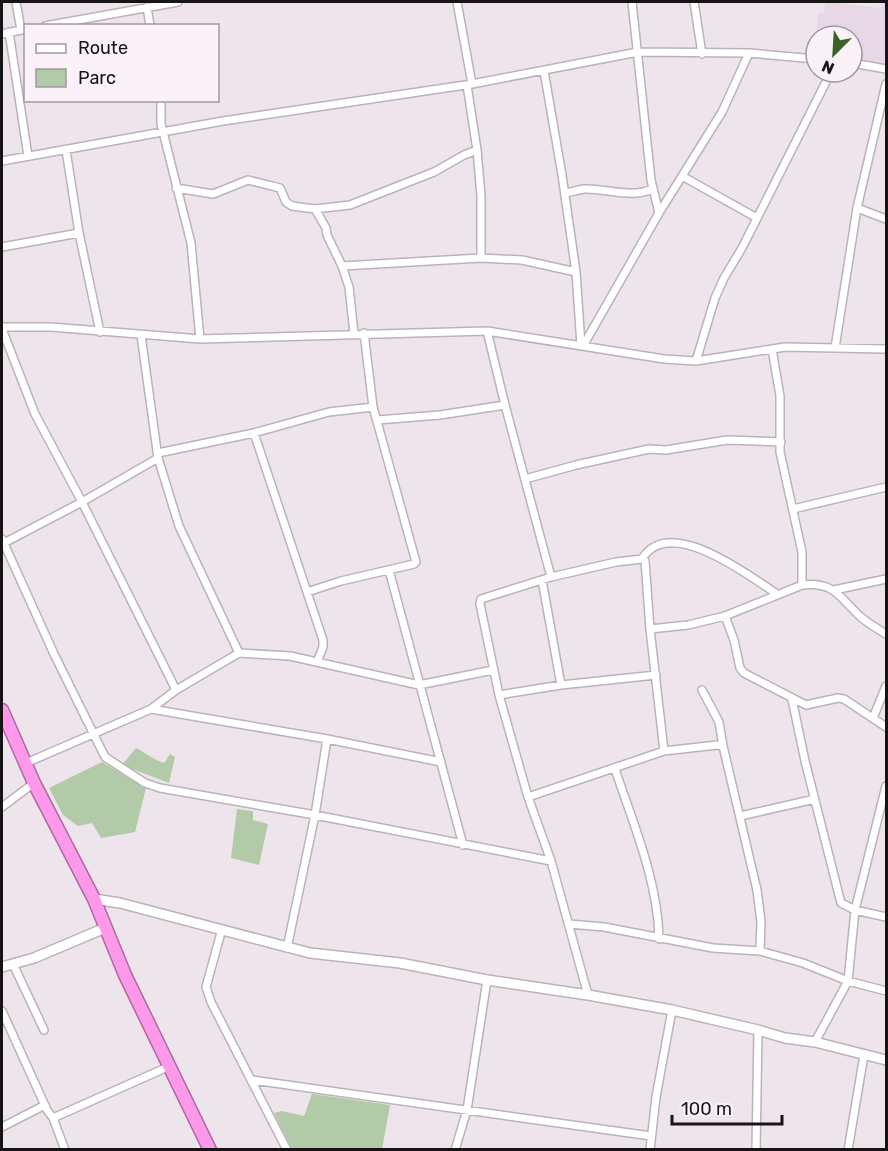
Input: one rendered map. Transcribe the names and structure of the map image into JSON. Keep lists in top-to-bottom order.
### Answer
{
  "legend": ["Route", "Parc"],
  "scale_bar": "100 m",
  "north": "bottom left"
}
